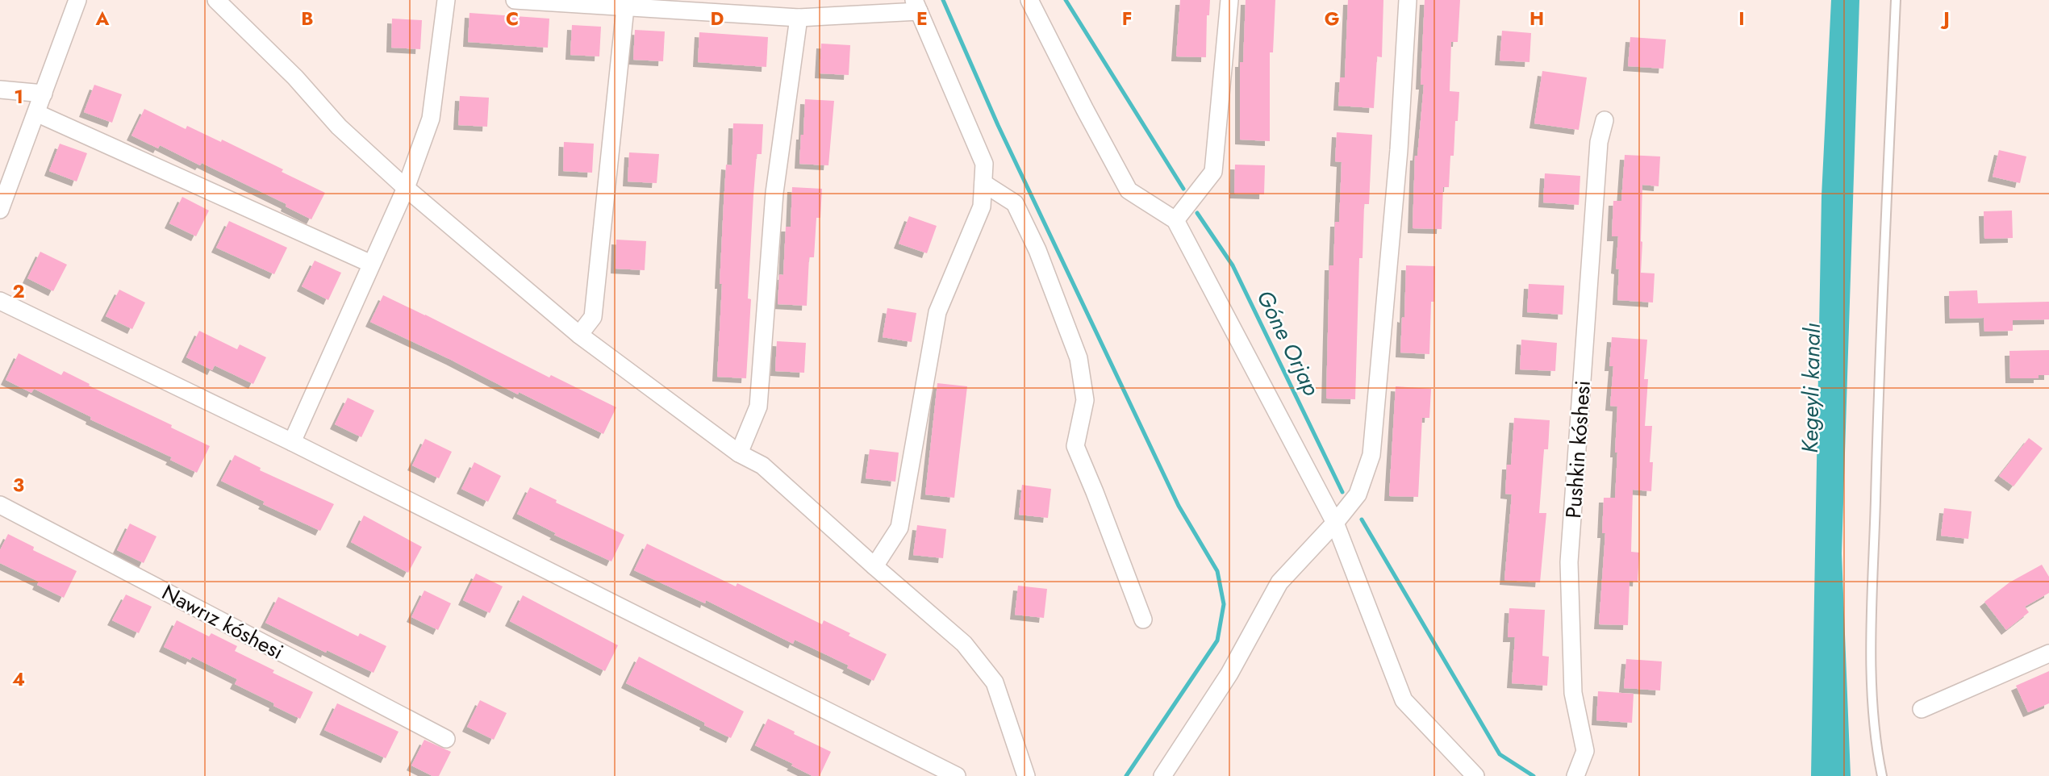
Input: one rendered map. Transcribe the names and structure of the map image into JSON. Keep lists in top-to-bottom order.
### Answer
{
  "streets": {
    "street": ["Pushkin kóshesi", "Nawrız kóshesi"]
  },
  "water": ["Góne Orjap", "Kegeyli kanalı"],
  "grid": {
    "columns": [
      "A",
      "B",
      "C",
      "D",
      "E",
      "F",
      "G",
      "H",
      "I",
      "J"
    ],
    "rows": [
      "1",
      "2",
      "3",
      "4"
    ]
  }
}
